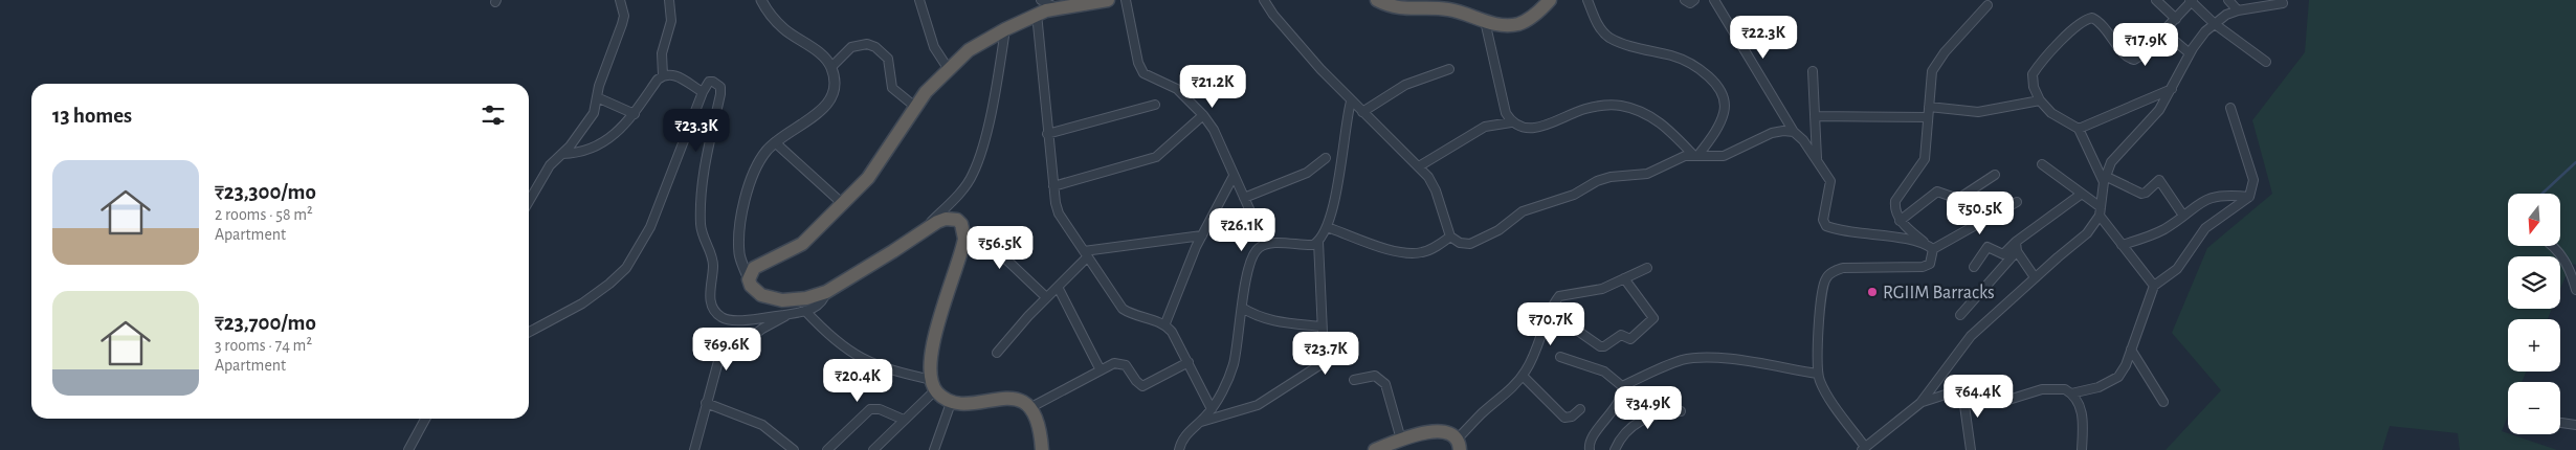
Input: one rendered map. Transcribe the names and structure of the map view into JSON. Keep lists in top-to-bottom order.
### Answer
{
  "places": ["RGIIM Barracks"],
  "north": "bottom",
  "page": {
    "price": [
      "₹22.3K",
      "₹17.9K",
      "₹21.2K",
      "₹23.3K",
      "₹50.5K",
      "₹26.1K",
      "₹56.5K",
      "₹70.7K",
      "₹69.6K",
      "₹23.7K",
      "₹20.4K",
      "₹64.4K",
      "₹34.9K"
    ],
    "heading": "13 homes",
    "list": [
      {
        "name": "₹23,300/mo",
        "note": "2 rooms · 58 m² · Apartment"
      },
      {
        "name": "₹23,700/mo",
        "note": "3 rooms · 74 m² · Apartment"
      }
    ],
    "map_buttons": ["+", "−"]
  }
}
